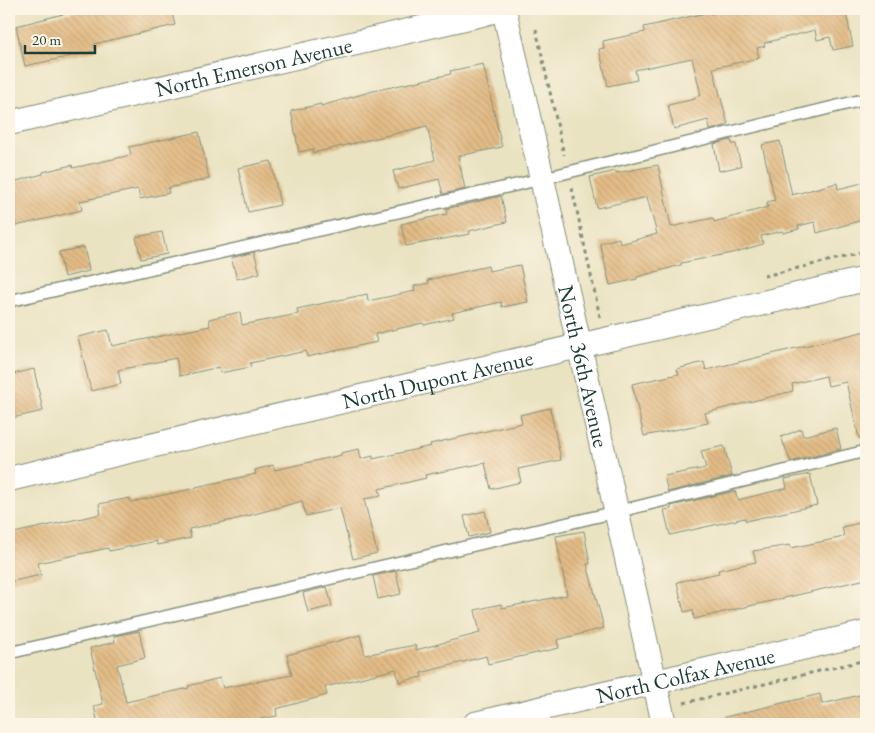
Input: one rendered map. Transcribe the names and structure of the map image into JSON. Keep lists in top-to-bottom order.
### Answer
{
  "streets": {
    "street": [
      "North Emerson Avenue",
      "North 36th Avenue",
      "North Dupont Avenue",
      "North Colfax Avenue"
    ]
  },
  "crossings": [
    ["North 36th Avenue", "North Dupont Avenue"],
    ["North 36th Avenue", "North Colfax Avenue"]
  ],
  "scale_bar": "20 m"
}
